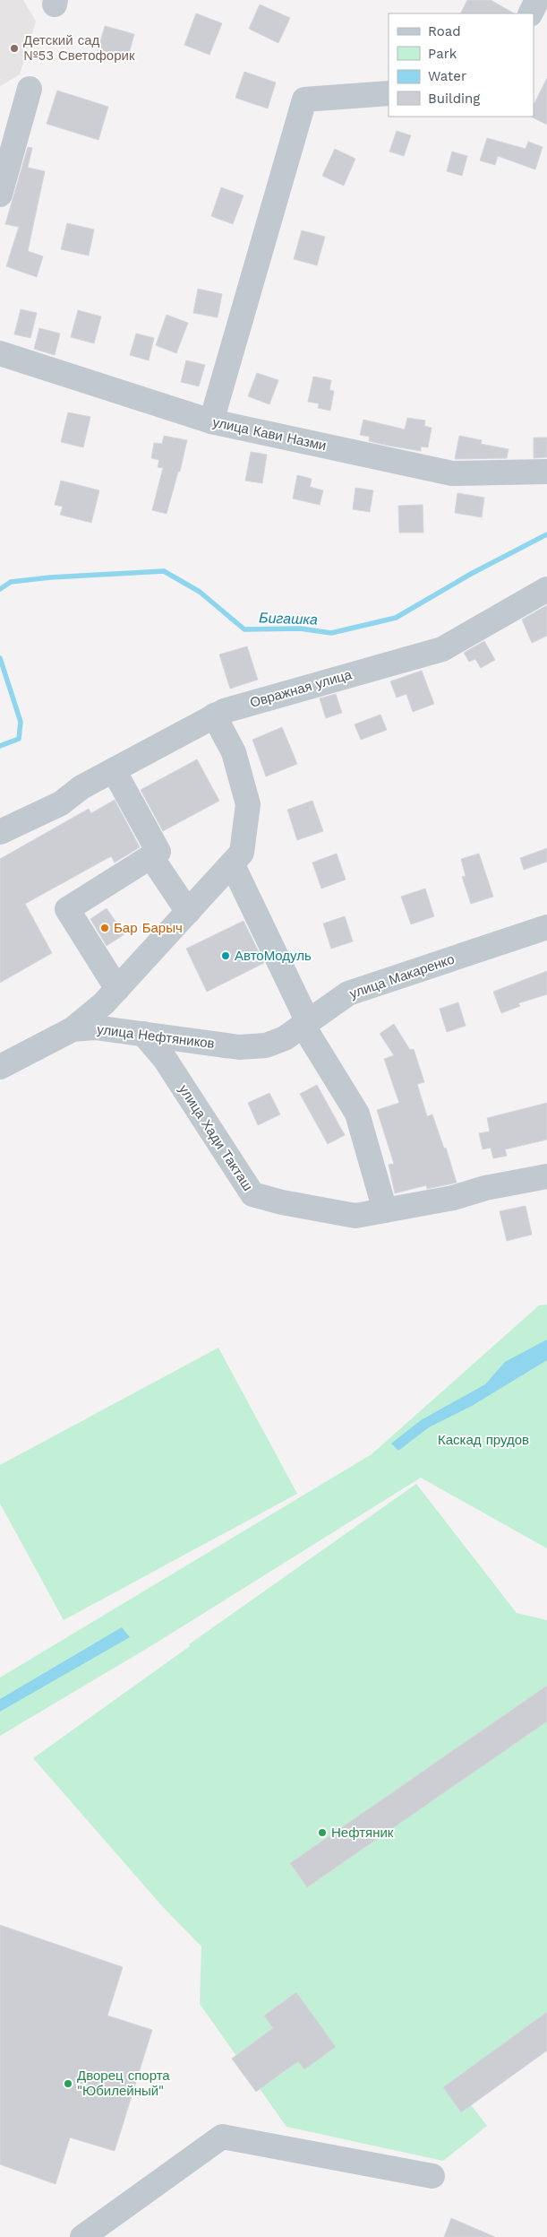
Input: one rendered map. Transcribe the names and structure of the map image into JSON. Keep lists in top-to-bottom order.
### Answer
{
  "streets": {
    "street": [
      "улица Кави Назми",
      "Овражная улица",
      "улица Макаренко",
      "улица Нефтяников",
      "улица Хади Такташ"
    ]
  },
  "crossings": [
    ["улица Макаренко", "улица Нефтяников"],
    ["улица Нефтяников", "улица Хади Такташ"]
  ],
  "water": ["Бигашка"],
  "parks": ["Каскад прудов"],
  "places": [
    "Детский сад №53 Светофорик",
    "Бар Барыч",
    "АвтоМодуль",
    "Нефтяник",
    "Дворец спорта \"Юбилейный\""
  ],
  "legend": [
    "Road",
    "Park",
    "Water",
    "Building"
  ]
}
